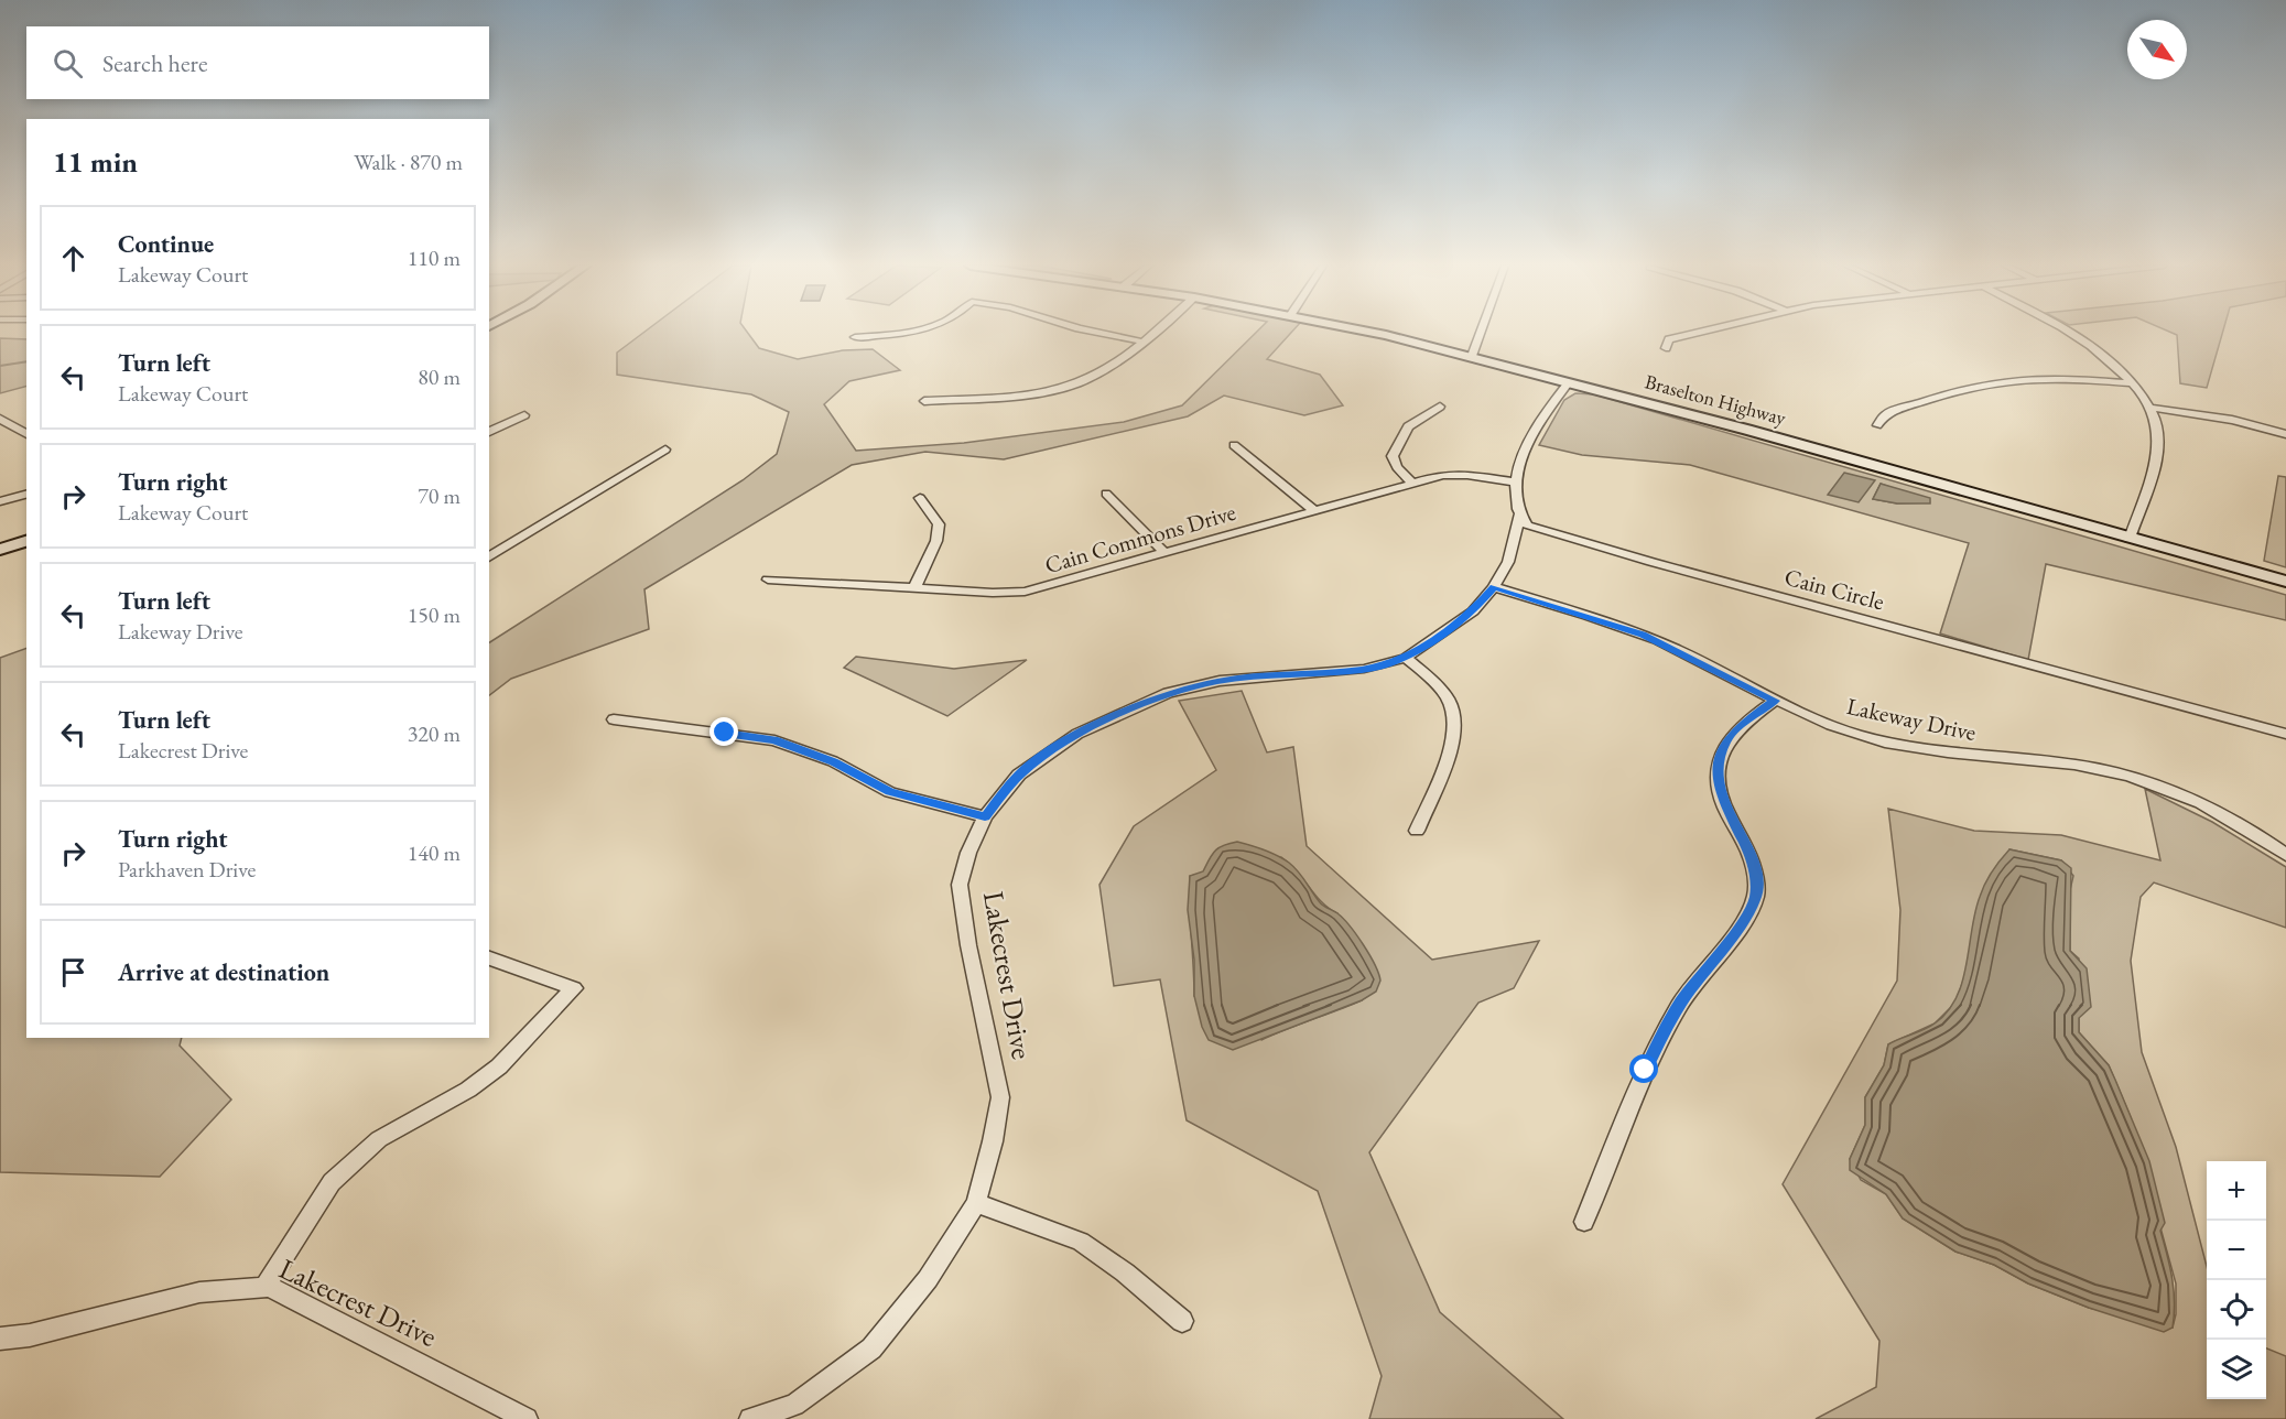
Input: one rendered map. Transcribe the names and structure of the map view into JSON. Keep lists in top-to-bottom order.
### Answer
{
  "streets": {
    "main road": ["Braselton Highway"],
    "street": [
      "Cain Commons Drive",
      "Cain Circle",
      "Lakeway Drive",
      "Lakecrest Drive"
    ]
  },
  "crossings": [
    ["Cain Circle", "Lakecrest Drive"],
    ["Lakeway Drive", "Lakecrest Drive"]
  ],
  "north": "bottom right",
  "page": {
    "search": "Search here",
    "heading": ["11 min", "Walk · 870 m"],
    "list": [
      ["Continue", "Lakeway Court", "110 m"],
      ["Turn left", "Lakeway Court", "80 m"],
      ["Turn right", "Lakeway Court", "70 m"],
      ["Turn left", "Lakeway Drive", "150 m"],
      ["Turn left", "Lakecrest Drive", "320 m"],
      ["Turn right", "Parkhaven Drive", "140 m"],
      "Arrive at destination"
    ],
    "map_buttons": ["+", "−"]
  }
}
